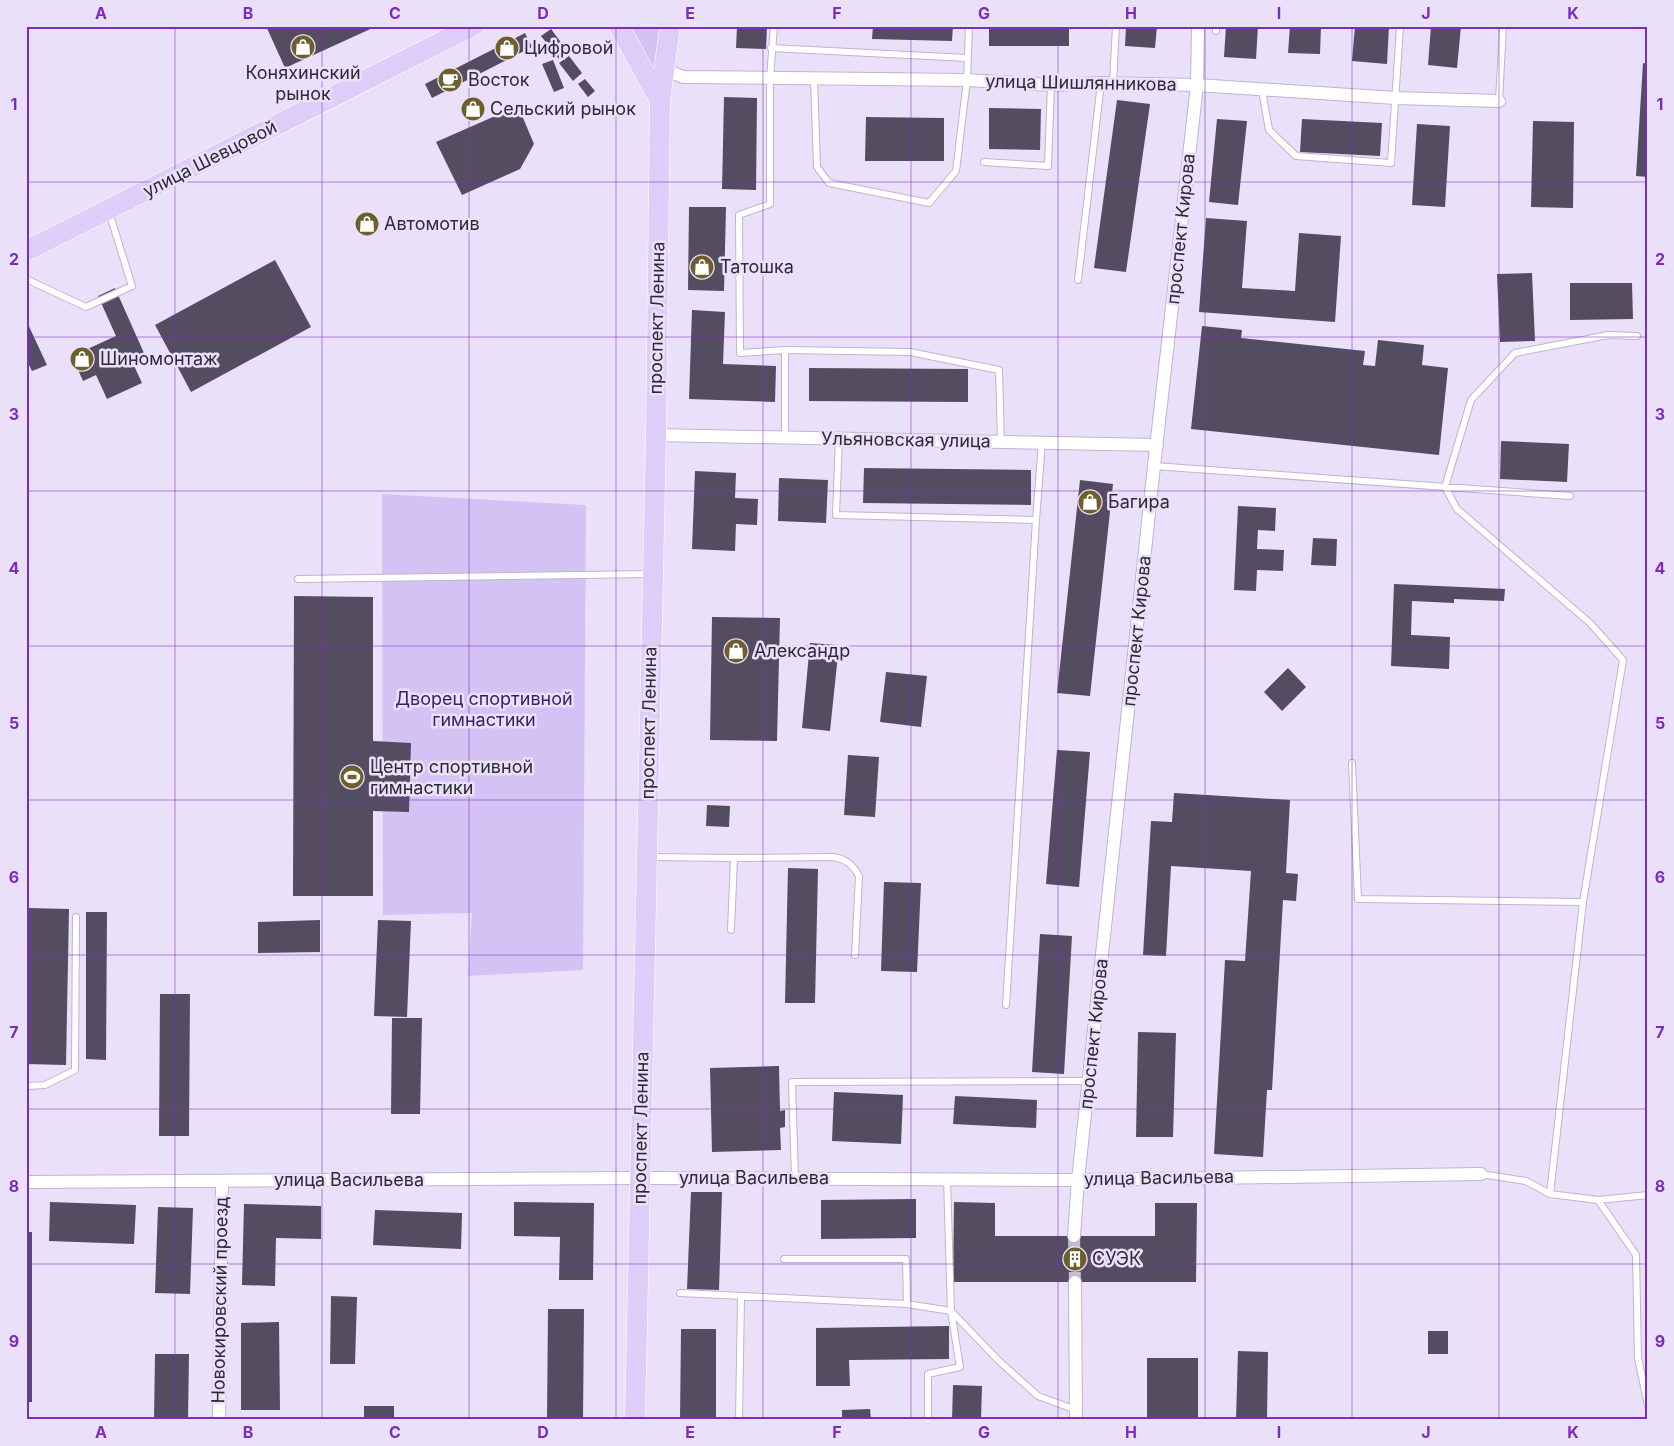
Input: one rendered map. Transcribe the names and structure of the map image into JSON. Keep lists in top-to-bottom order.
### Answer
{
  "streets": {
    "main road": ["улица Шевцовой", "проспект Ленина"],
    "street": [
      "улица Шишлянникова",
      "проспект Кирова",
      "Ульяновская улица",
      "улица Васильева",
      "Новокировский проезд"
    ]
  },
  "crossings": [
    ["улица Шишлянникова", "проспект Кирова"],
    ["улица Шишлянникова", "проспект Ленина"],
    ["проспект Кирова", "Ульяновская улица"],
    ["проспект Кирова", "улица Васильева"],
    ["проспект Ленина", "Ульяновская улица"],
    ["проспект Ленина", "улица Васильева"],
    ["улица Васильева", "Новокировский проезд"]
  ],
  "parks": ["Дворец спортивной гимнастики"],
  "places": {
    "shop": [
      "Коняхинский рынок",
      "Цифровой",
      "Сельский рынок",
      "Автомотив",
      "Татошка",
      "Шиномонтаж",
      "Багира",
      "Александр"
    ],
    "cafe": ["Восток"],
    "sports": ["Центр спортивной гимнастики"],
    "building": ["СУЭК"]
  },
  "grid": {
    "columns": [
      "A",
      "B",
      "C",
      "D",
      "E",
      "F",
      "G",
      "H",
      "I",
      "J",
      "K"
    ],
    "rows": [
      "1",
      "2",
      "3",
      "4",
      "5",
      "6",
      "7",
      "8",
      "9"
    ]
  }
}
